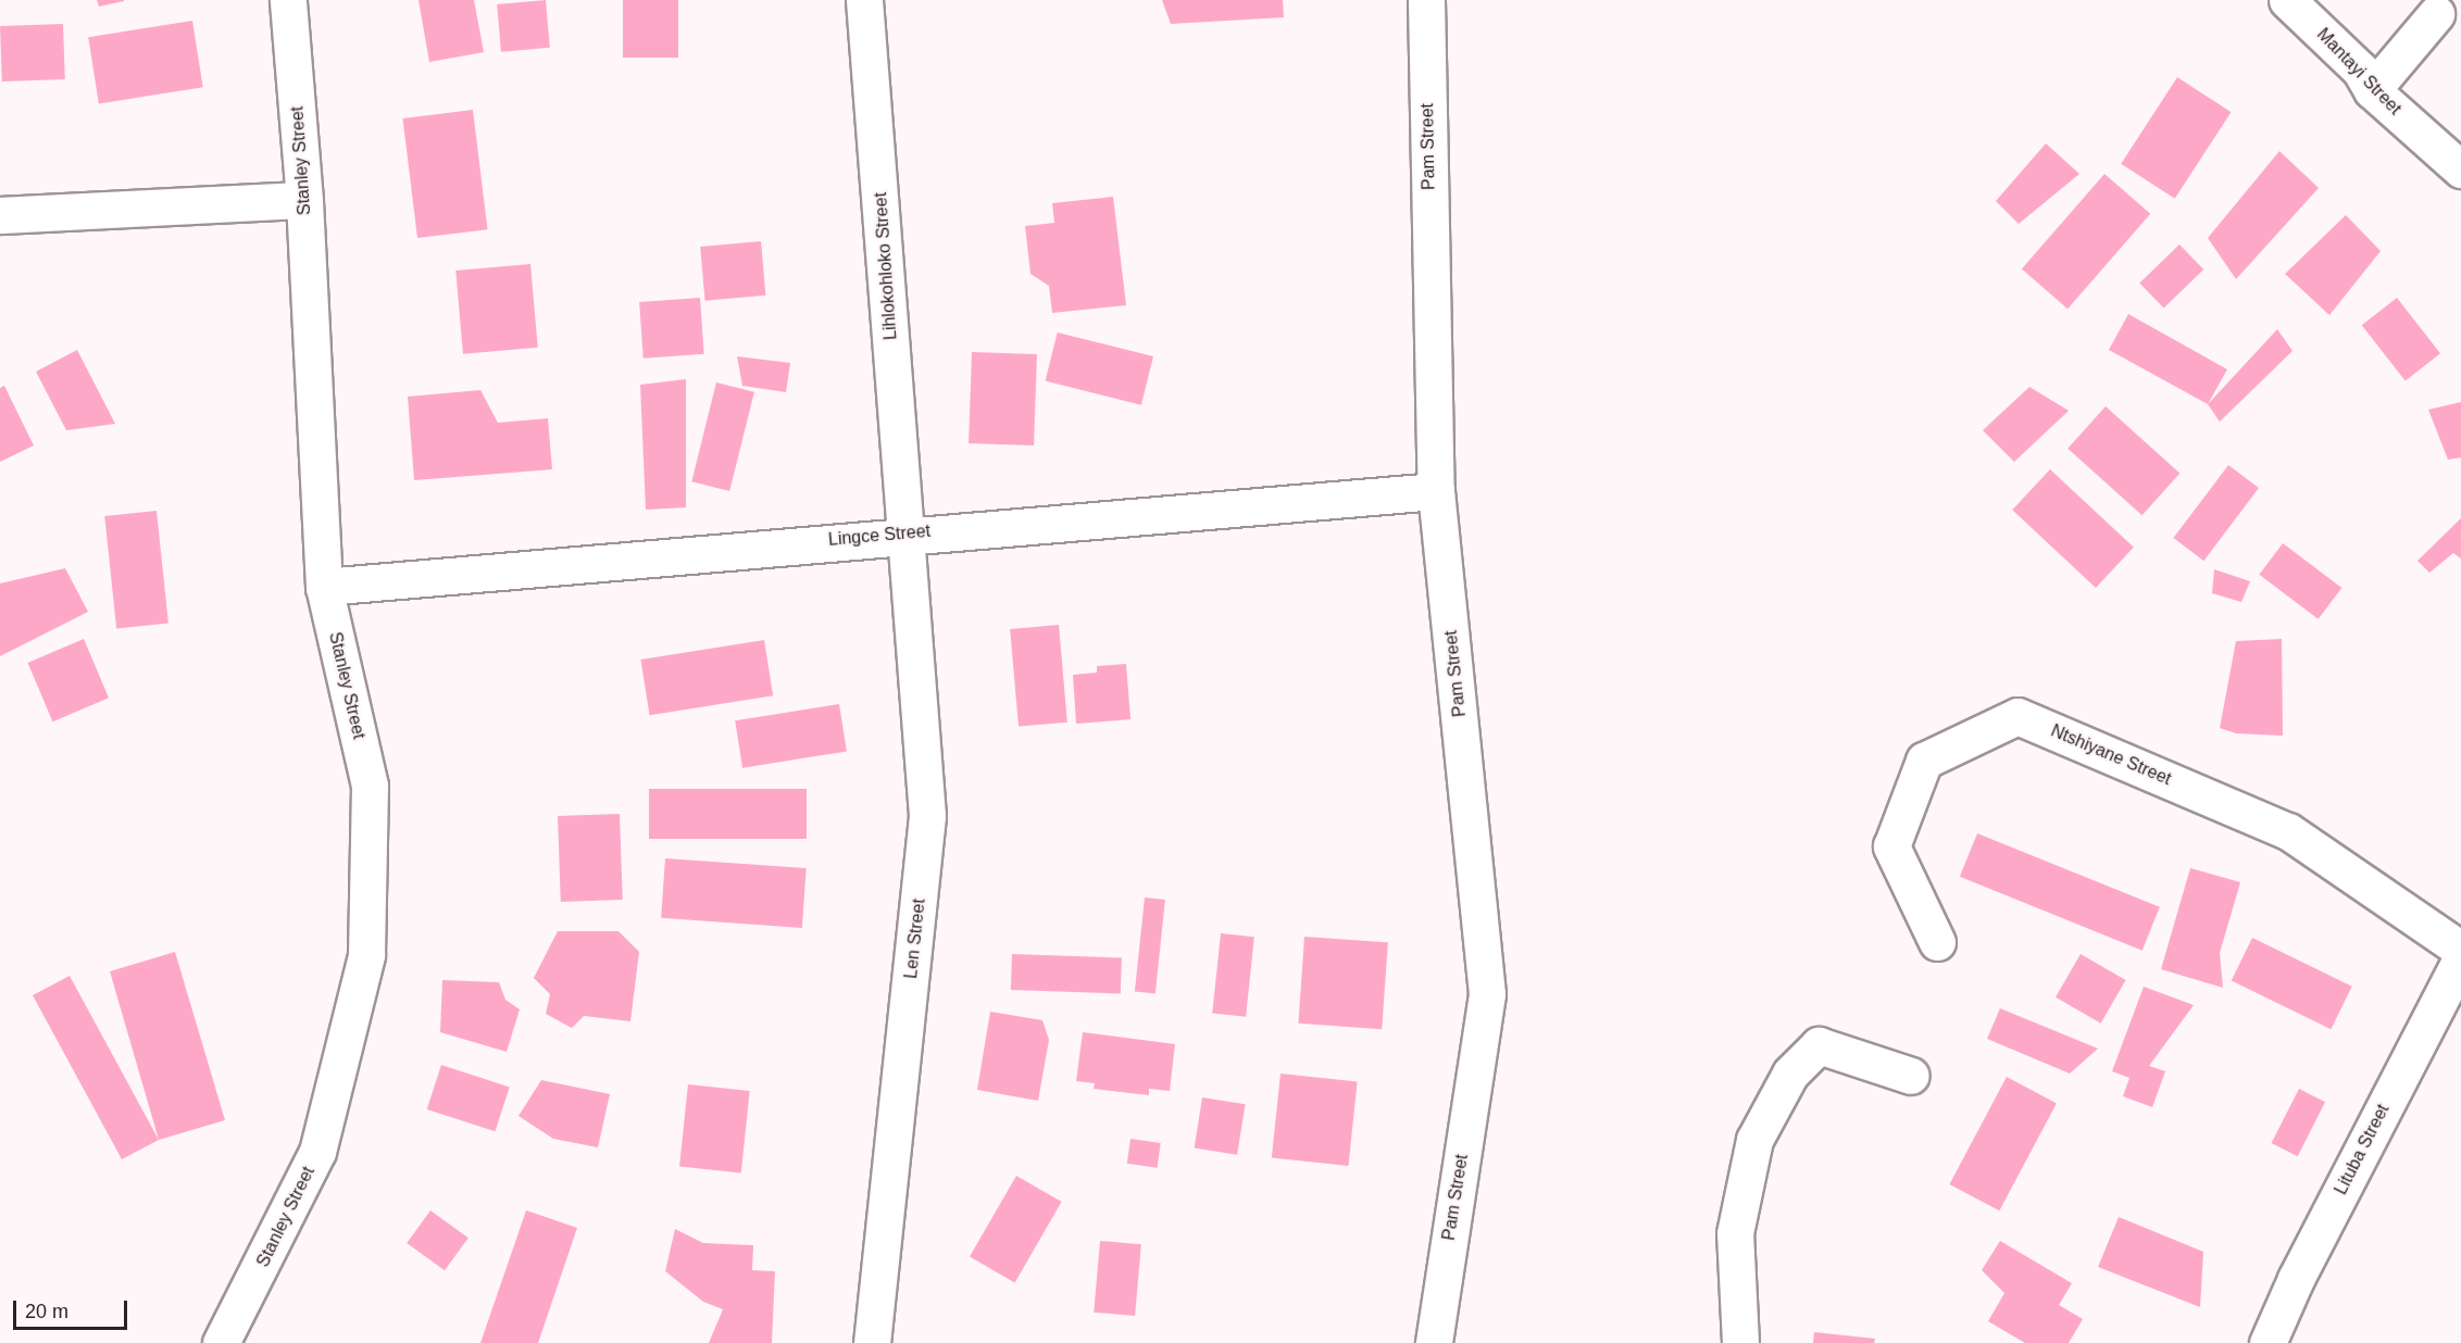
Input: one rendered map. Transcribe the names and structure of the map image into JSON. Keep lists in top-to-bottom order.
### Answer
{
  "streets": {
    "street": [
      "Mantayi Street",
      "Pam Street",
      "Stanley Street",
      "Lihlokohloko Street",
      "Lingce Street",
      "Ntshiyane Street",
      "Len Street",
      "Lituba Street"
    ]
  },
  "crossings": [
    ["Pam Street", "Lingce Street"],
    ["Stanley Street", "Lingce Street"],
    ["Lihlokohloko Street", "Lingce Street"],
    ["Lihlokohloko Street", "Len Street"],
    ["Lingce Street", "Len Street"]
  ],
  "scale_bar": "20 m"
}
